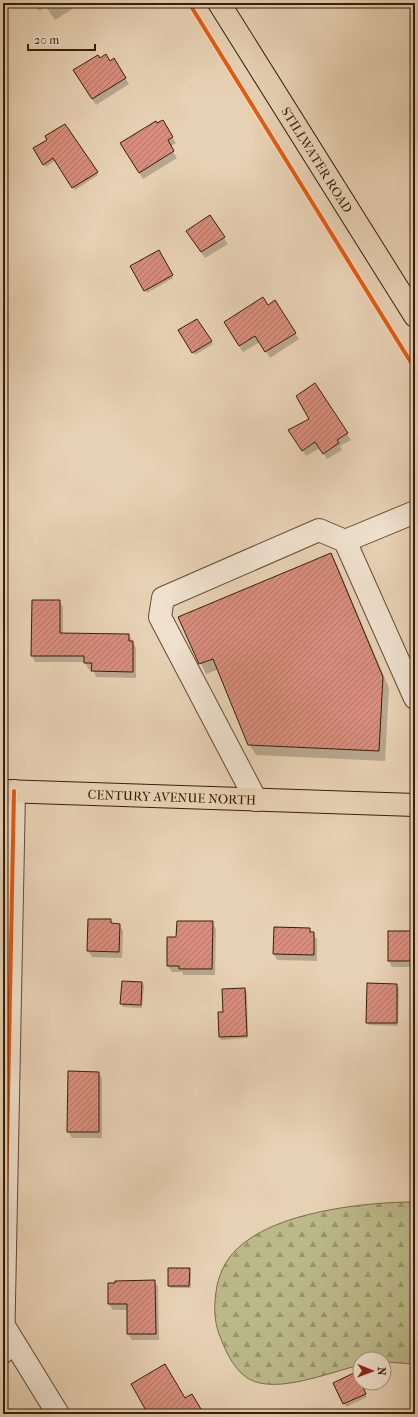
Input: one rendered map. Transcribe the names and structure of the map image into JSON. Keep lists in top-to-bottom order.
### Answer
{
  "streets": {
    "main road": ["STILLWATER ROAD", "CENTURY AVENUE NORTH"]
  },
  "scale_bar": "20 m",
  "north": "right"
}
